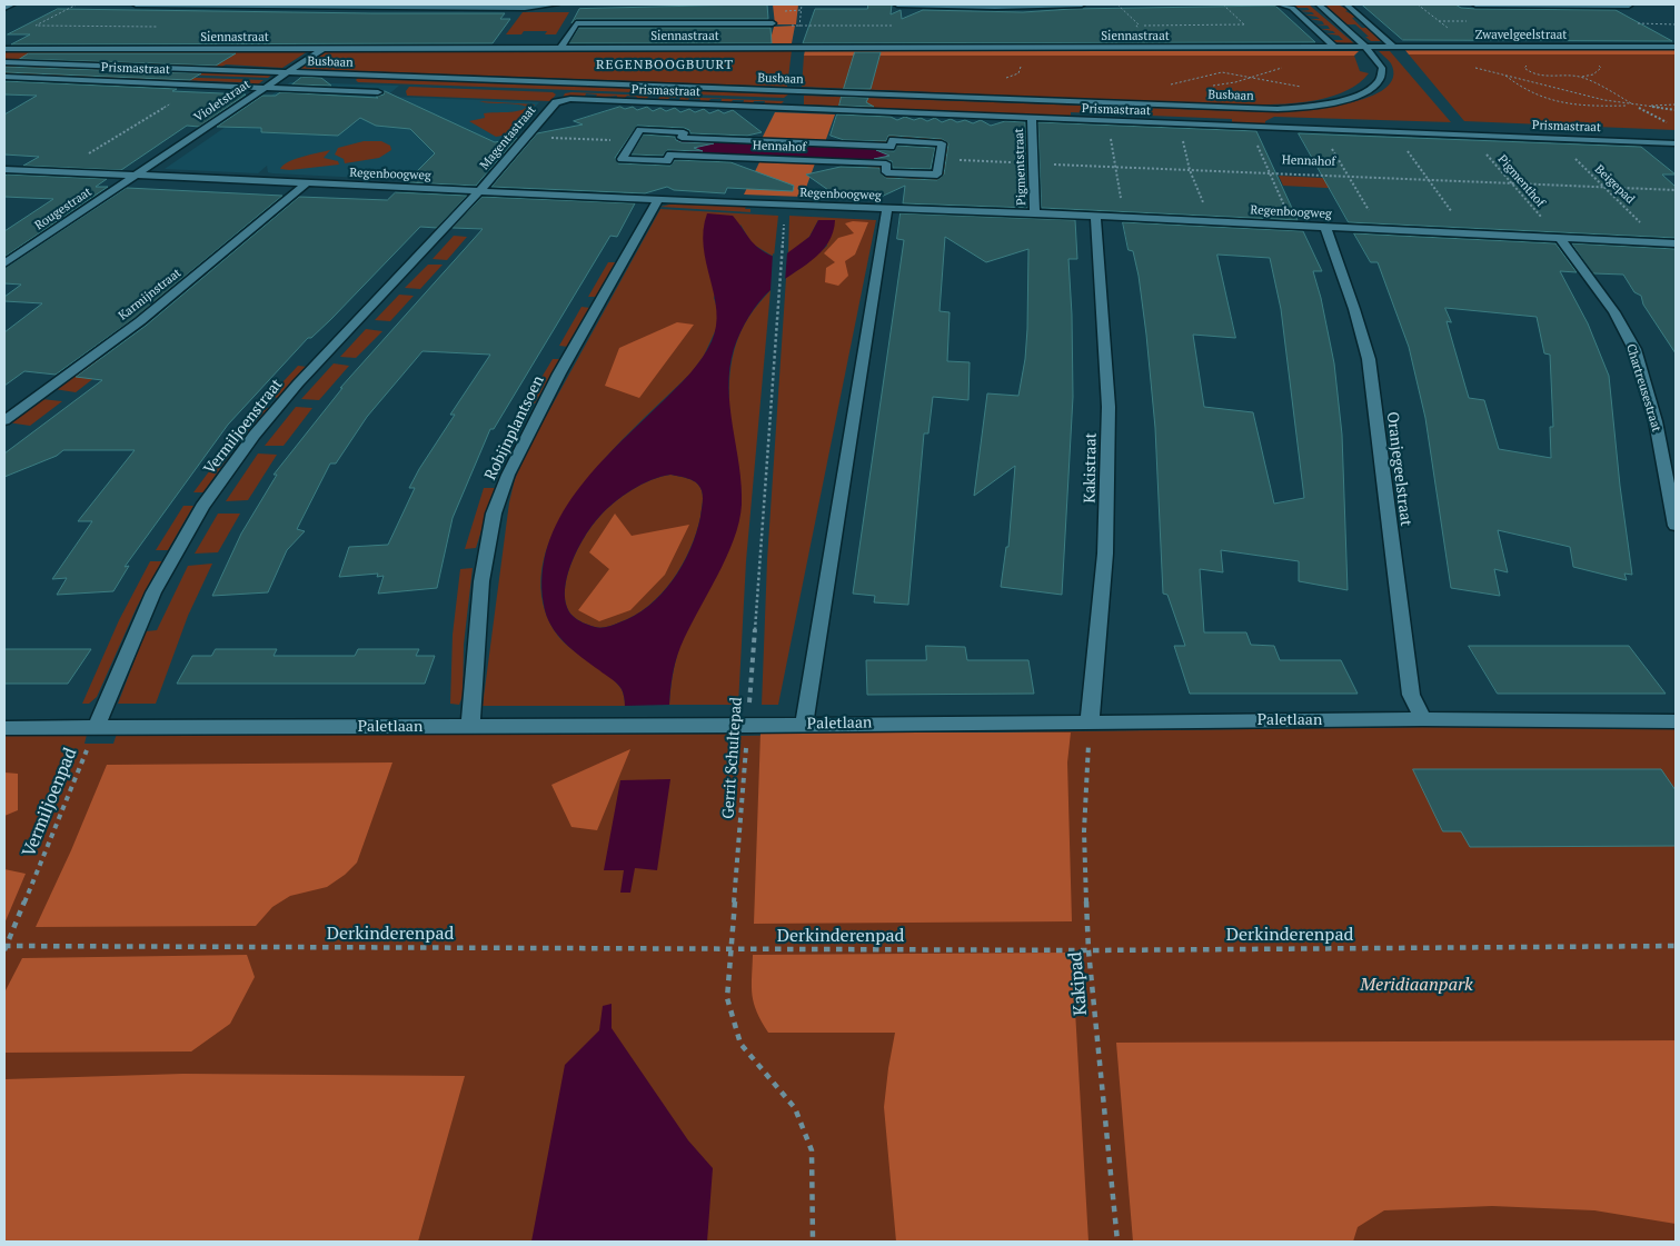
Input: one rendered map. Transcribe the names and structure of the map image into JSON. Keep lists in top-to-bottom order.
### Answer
{
  "streets": {
    "street": [
      "Zwavelgeelstraat",
      "Siennastraat",
      "Busbaan",
      "Prismastraat",
      "Violetstraat",
      "Magentastraat",
      "Hennahof",
      "Pigmentstraat",
      "Regenboogweg",
      "Rougestraat",
      "Karmijnstraat",
      "Chartreusestraat",
      "Vermiljoenstraat",
      "Robijnplantsoen",
      "Kakistraat",
      "Oranjegeelstraat",
      "Paletlaan"
    ],
    "path": [
      "Pigmenthof",
      "Beigepad",
      "Gerrit Schultepad",
      "Vermiljoenpad",
      "Derkinderenpad",
      "Kakipad"
    ]
  },
  "crossings": [
    ["Zwavelgeelstraat", "Siennastraat"],
    ["Zwavelgeelstraat", "Busbaan"],
    ["Siennastraat", "Busbaan"],
    ["Siennastraat", "Violetstraat"],
    ["Busbaan", "Violetstraat"],
    ["Prismastraat", "Violetstraat"],
    ["Prismastraat", "Magentastraat"],
    ["Prismastraat", "Pigmentstraat"],
    ["Prismastraat", "Pigmenthof"],
    ["Prismastraat", "Beigepad"],
    ["Violetstraat", "Regenboogweg"],
    ["Violetstraat", "Rougestraat"],
    ["Magentastraat", "Regenboogweg"],
    ["Magentastraat", "Vermiljoenstraat"],
    ["Hennahof", "Pigmentstraat"],
    ["Hennahof", "Pigmenthof"],
    ["Hennahof", "Beigepad"],
    ["Pigmentstraat", "Regenboogweg"],
    ["Regenboogweg", "Pigmenthof"],
    ["Regenboogweg", "Beigepad"],
    ["Regenboogweg", "Rougestraat"],
    ["Regenboogweg", "Karmijnstraat"],
    ["Regenboogweg", "Chartreusestraat"],
    ["Regenboogweg", "Vermiljoenstraat"],
    ["Regenboogweg", "Robijnplantsoen"],
    ["Regenboogweg", "Kakistraat"],
    ["Regenboogweg", "Oranjegeelstraat"],
    ["Pigmenthof", "Chartreusestraat"],
    ["Vermiljoenstraat", "Paletlaan"],
    ["Vermiljoenstraat", "Vermiljoenpad"],
    ["Robijnplantsoen", "Paletlaan"],
    ["Kakistraat", "Paletlaan"],
    ["Kakistraat", "Kakipad"],
    ["Oranjegeelstraat", "Paletlaan"],
    ["Paletlaan", "Gerrit Schultepad"],
    ["Paletlaan", "Vermiljoenpad"],
    ["Paletlaan", "Kakipad"],
    ["Gerrit Schultepad", "Derkinderenpad"],
    ["Vermiljoenpad", "Derkinderenpad"],
    ["Derkinderenpad", "Kakipad"]
  ],
  "districts": ["REGENBOOGBUURT"],
  "parks": ["Meridiaanpark"]
}
